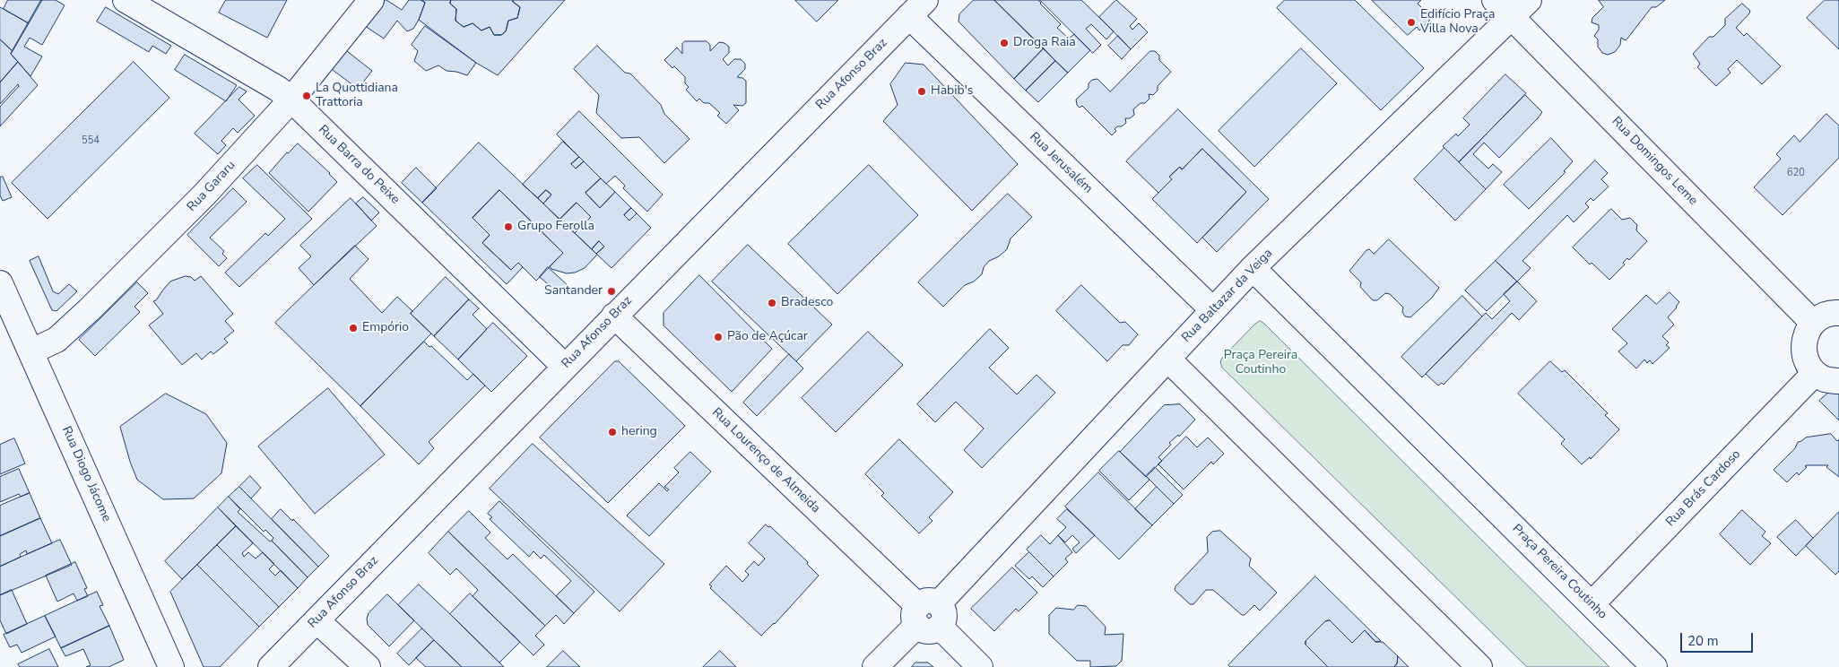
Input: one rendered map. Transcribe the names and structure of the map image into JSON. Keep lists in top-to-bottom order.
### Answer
{
  "streets": {
    "street": [
      "Rua Afonso Braz",
      "Rua Domingos Leme",
      "Rua Jerusalém",
      "Rua Barra do Peixe",
      "Rua Gararu",
      "Rua Baltazar da Veiga",
      "Rua Lourenço de Almeida",
      "Rua Diogo Jácome",
      "Rua Brás Cardoso",
      "Praça Pereira Coutinho"
    ]
  },
  "crossings": [
    ["Rua Afonso Braz", "Rua Jerusalém"],
    ["Rua Afonso Braz", "Rua Barra do Peixe"],
    ["Rua Afonso Braz", "Rua Lourenço de Almeida"],
    ["Rua Domingos Leme", "Rua Baltazar da Veiga"],
    ["Rua Jerusalém", "Rua Baltazar da Veiga"],
    ["Rua Barra do Peixe", "Rua Gararu"],
    ["Rua Gararu", "Rua Diogo Jácome"],
    ["Rua Baltazar da Veiga", "Rua Lourenço de Almeida"],
    ["Rua Baltazar da Veiga", "Praça Pereira Coutinho"],
    ["Rua Brás Cardoso", "Praça Pereira Coutinho"]
  ],
  "parks": ["Praça Pereira Coutinho"],
  "places": [
    "Edifício Praça Villa Nova",
    "Droga Raia",
    "Habib's",
    "La Quottidiana Trattoria",
    "Grupo Ferolla",
    "Santander",
    "Bradesco",
    "Empório",
    "Pão de Açúcar",
    "hering"
  ],
  "house_numbers": ["554", "620"],
  "scale_bar": "20 m"
}
